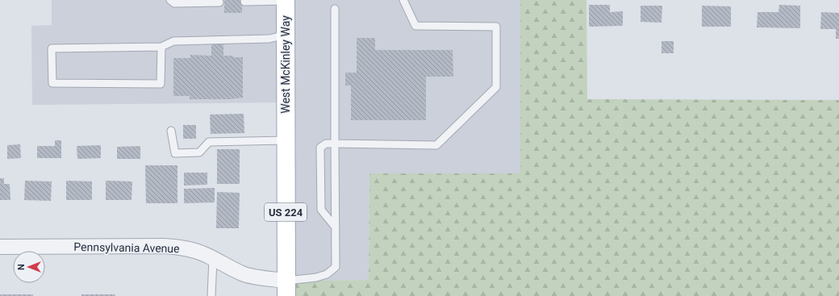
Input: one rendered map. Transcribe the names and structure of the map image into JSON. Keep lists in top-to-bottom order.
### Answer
{
  "streets": {
    "main road": ["West McKinley Way", "US 224"],
    "street": ["Pennsylvania Avenue"]
  },
  "crossings": [
    ["West McKinley Way", "US 224"],
    ["US 224", "Pennsylvania Avenue"]
  ],
  "north": "left"
}
